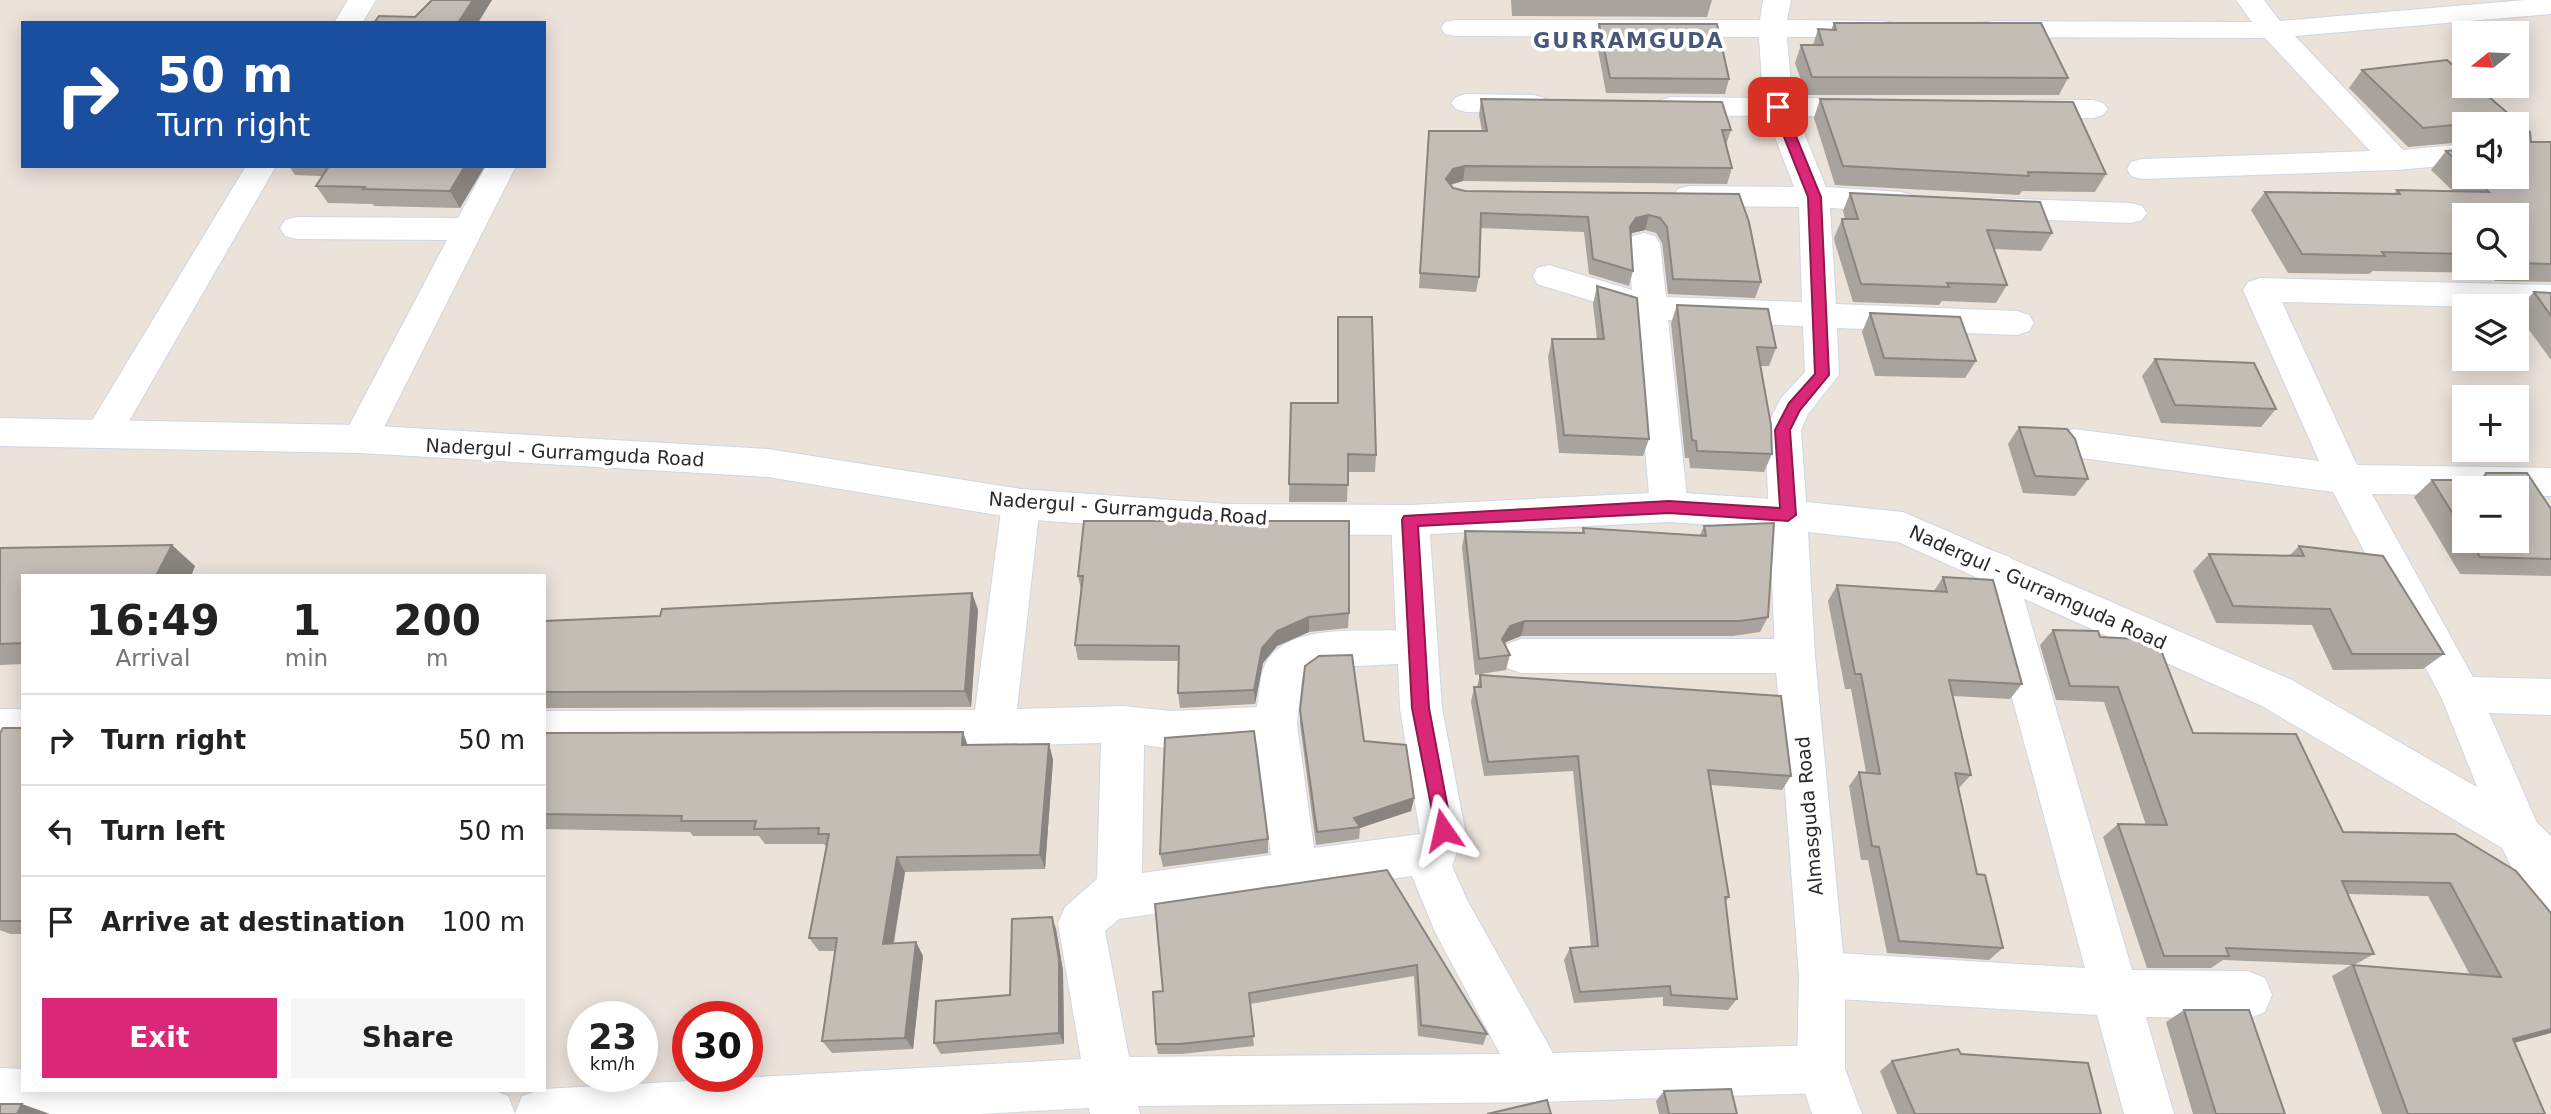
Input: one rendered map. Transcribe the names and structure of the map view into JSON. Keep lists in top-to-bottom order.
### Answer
{
  "streets": {
    "street": ["Nadergul - Gurramguda Road", "Almasguda Road"]
  },
  "crossings": [
    ["Nadergul - Gurramguda Road", "Almasguda Road"]
  ],
  "districts": ["GURRAMGUDA"],
  "north": "left",
  "page": {
    "map_buttons": ["+", "−"],
    "turn": ["50 m", "Turn right"],
    "eta": [
      "16:49",
      "Arrival",
      "1",
      "min",
      "200",
      "m"
    ],
    "list": [
      {
        "name": "Turn right",
        "value": "50 m"
      },
      {
        "name": "Turn left",
        "value": "50 m"
      },
      {
        "name": "Arrive at destination",
        "value": "100 m"
      }
    ],
    "buttons": ["Exit", "Share"],
    "speed": "23 km/h",
    "limit": "30"
  }
}
